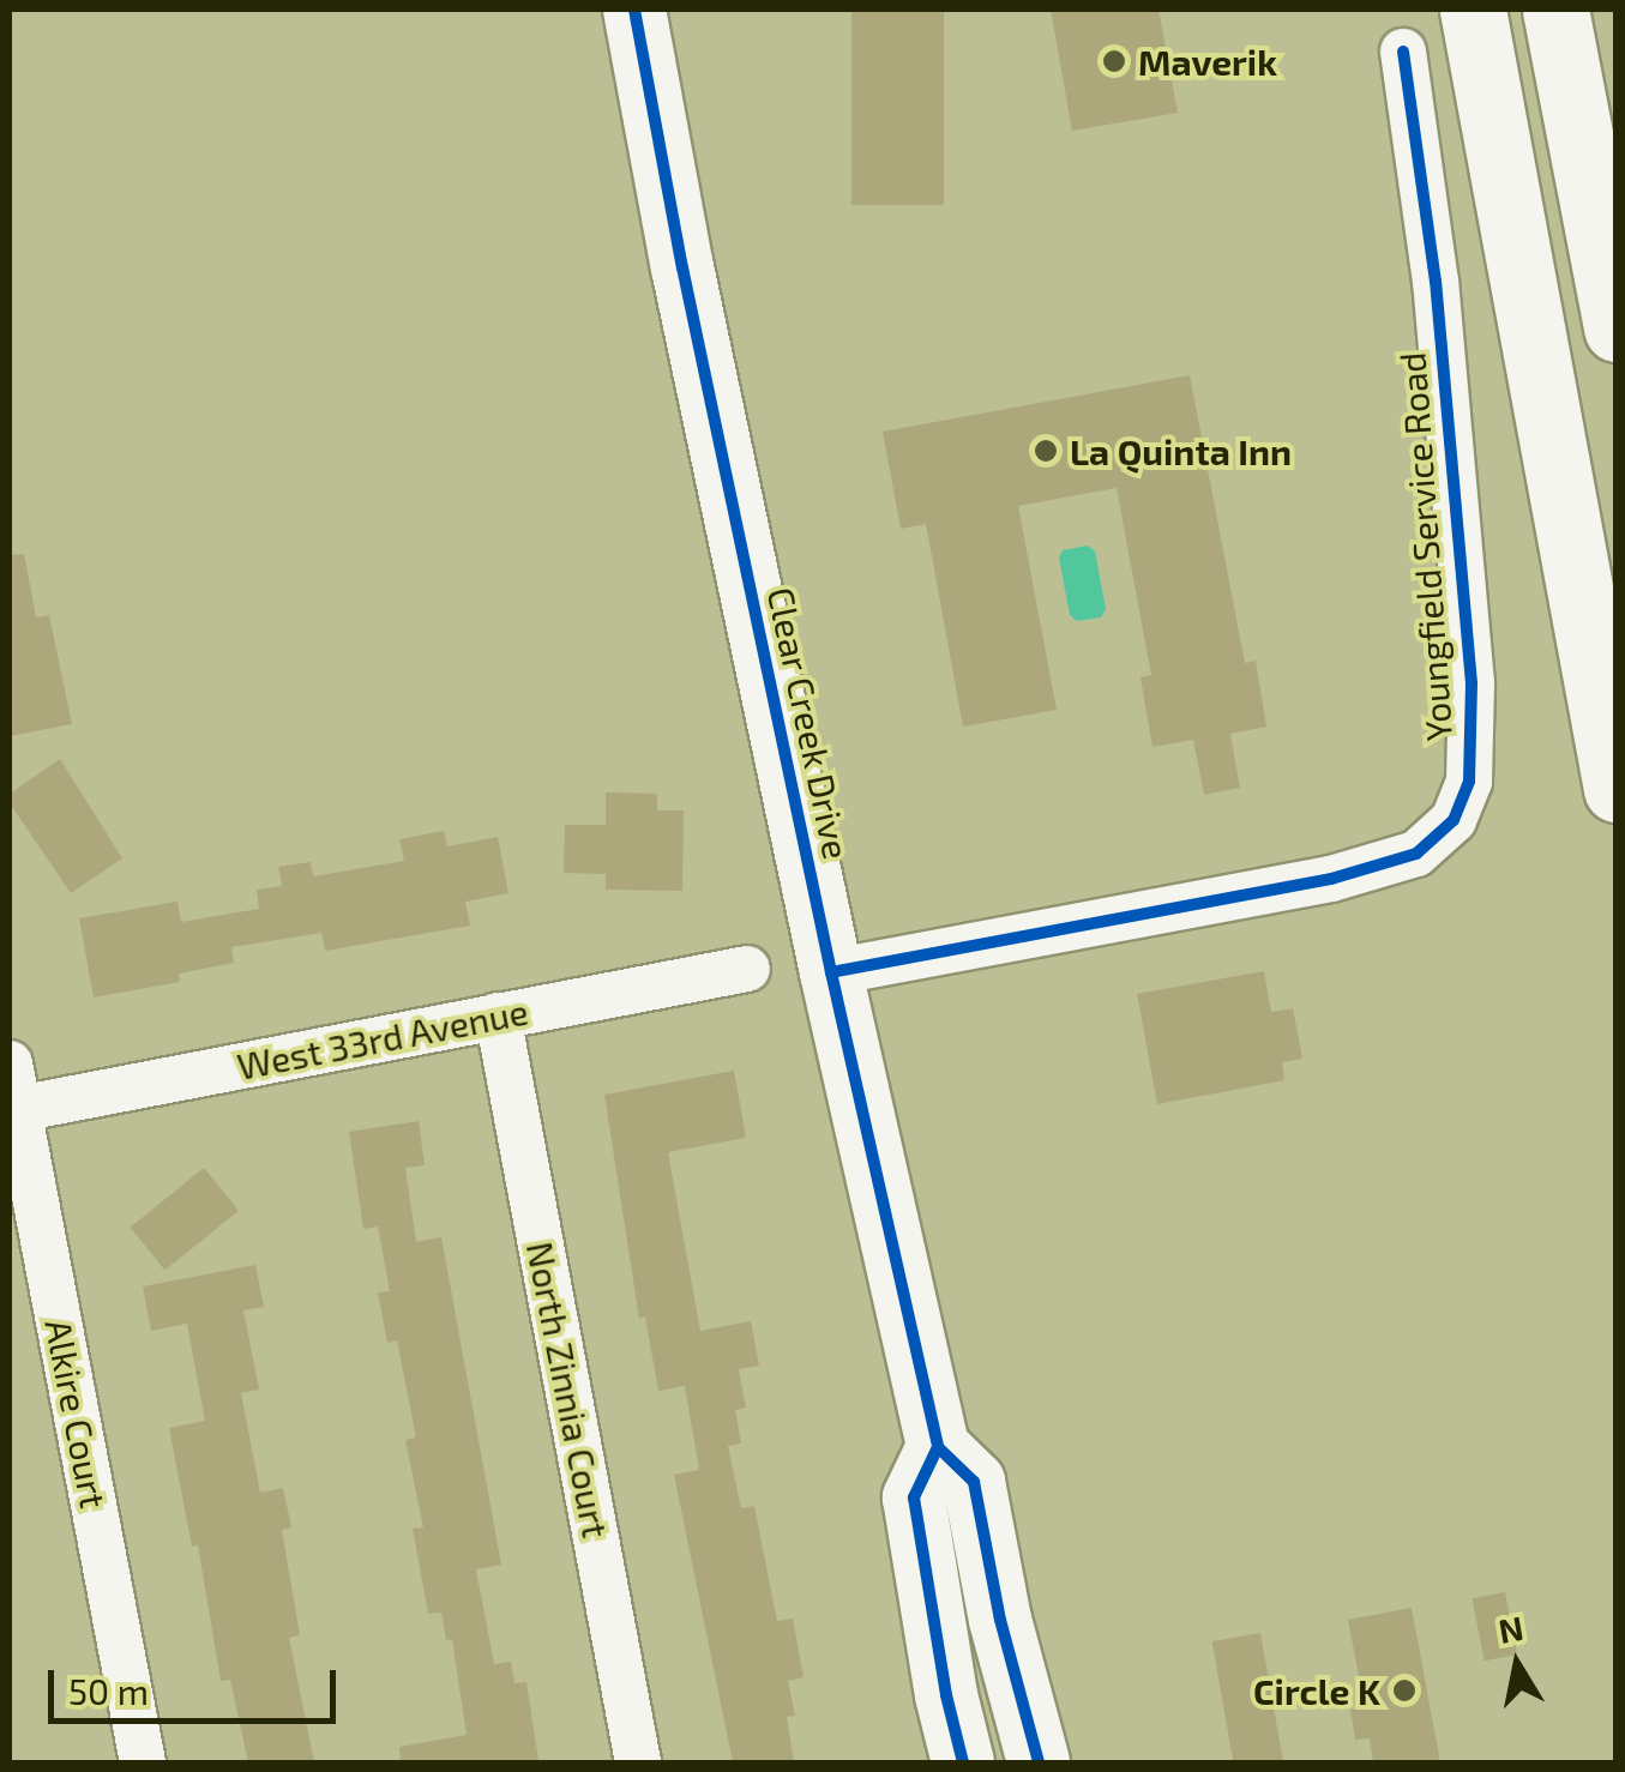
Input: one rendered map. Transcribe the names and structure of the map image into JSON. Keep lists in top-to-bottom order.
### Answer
{
  "streets": {
    "main road": ["Clear Creek Drive"],
    "street": [
      "Youngfield Service Road",
      "West 33rd Avenue",
      "North Zinnia Court",
      "Alkire Court"
    ]
  },
  "crossings": [
    ["Youngfield Service Road", "Clear Creek Drive"],
    ["West 33rd Avenue", "North Zinnia Court"],
    ["West 33rd Avenue", "Alkire Court"]
  ],
  "places": ["Maverik", "La Quinta Inn", "Circle K"],
  "scale_bar": "50 m",
  "north": "top"
}
